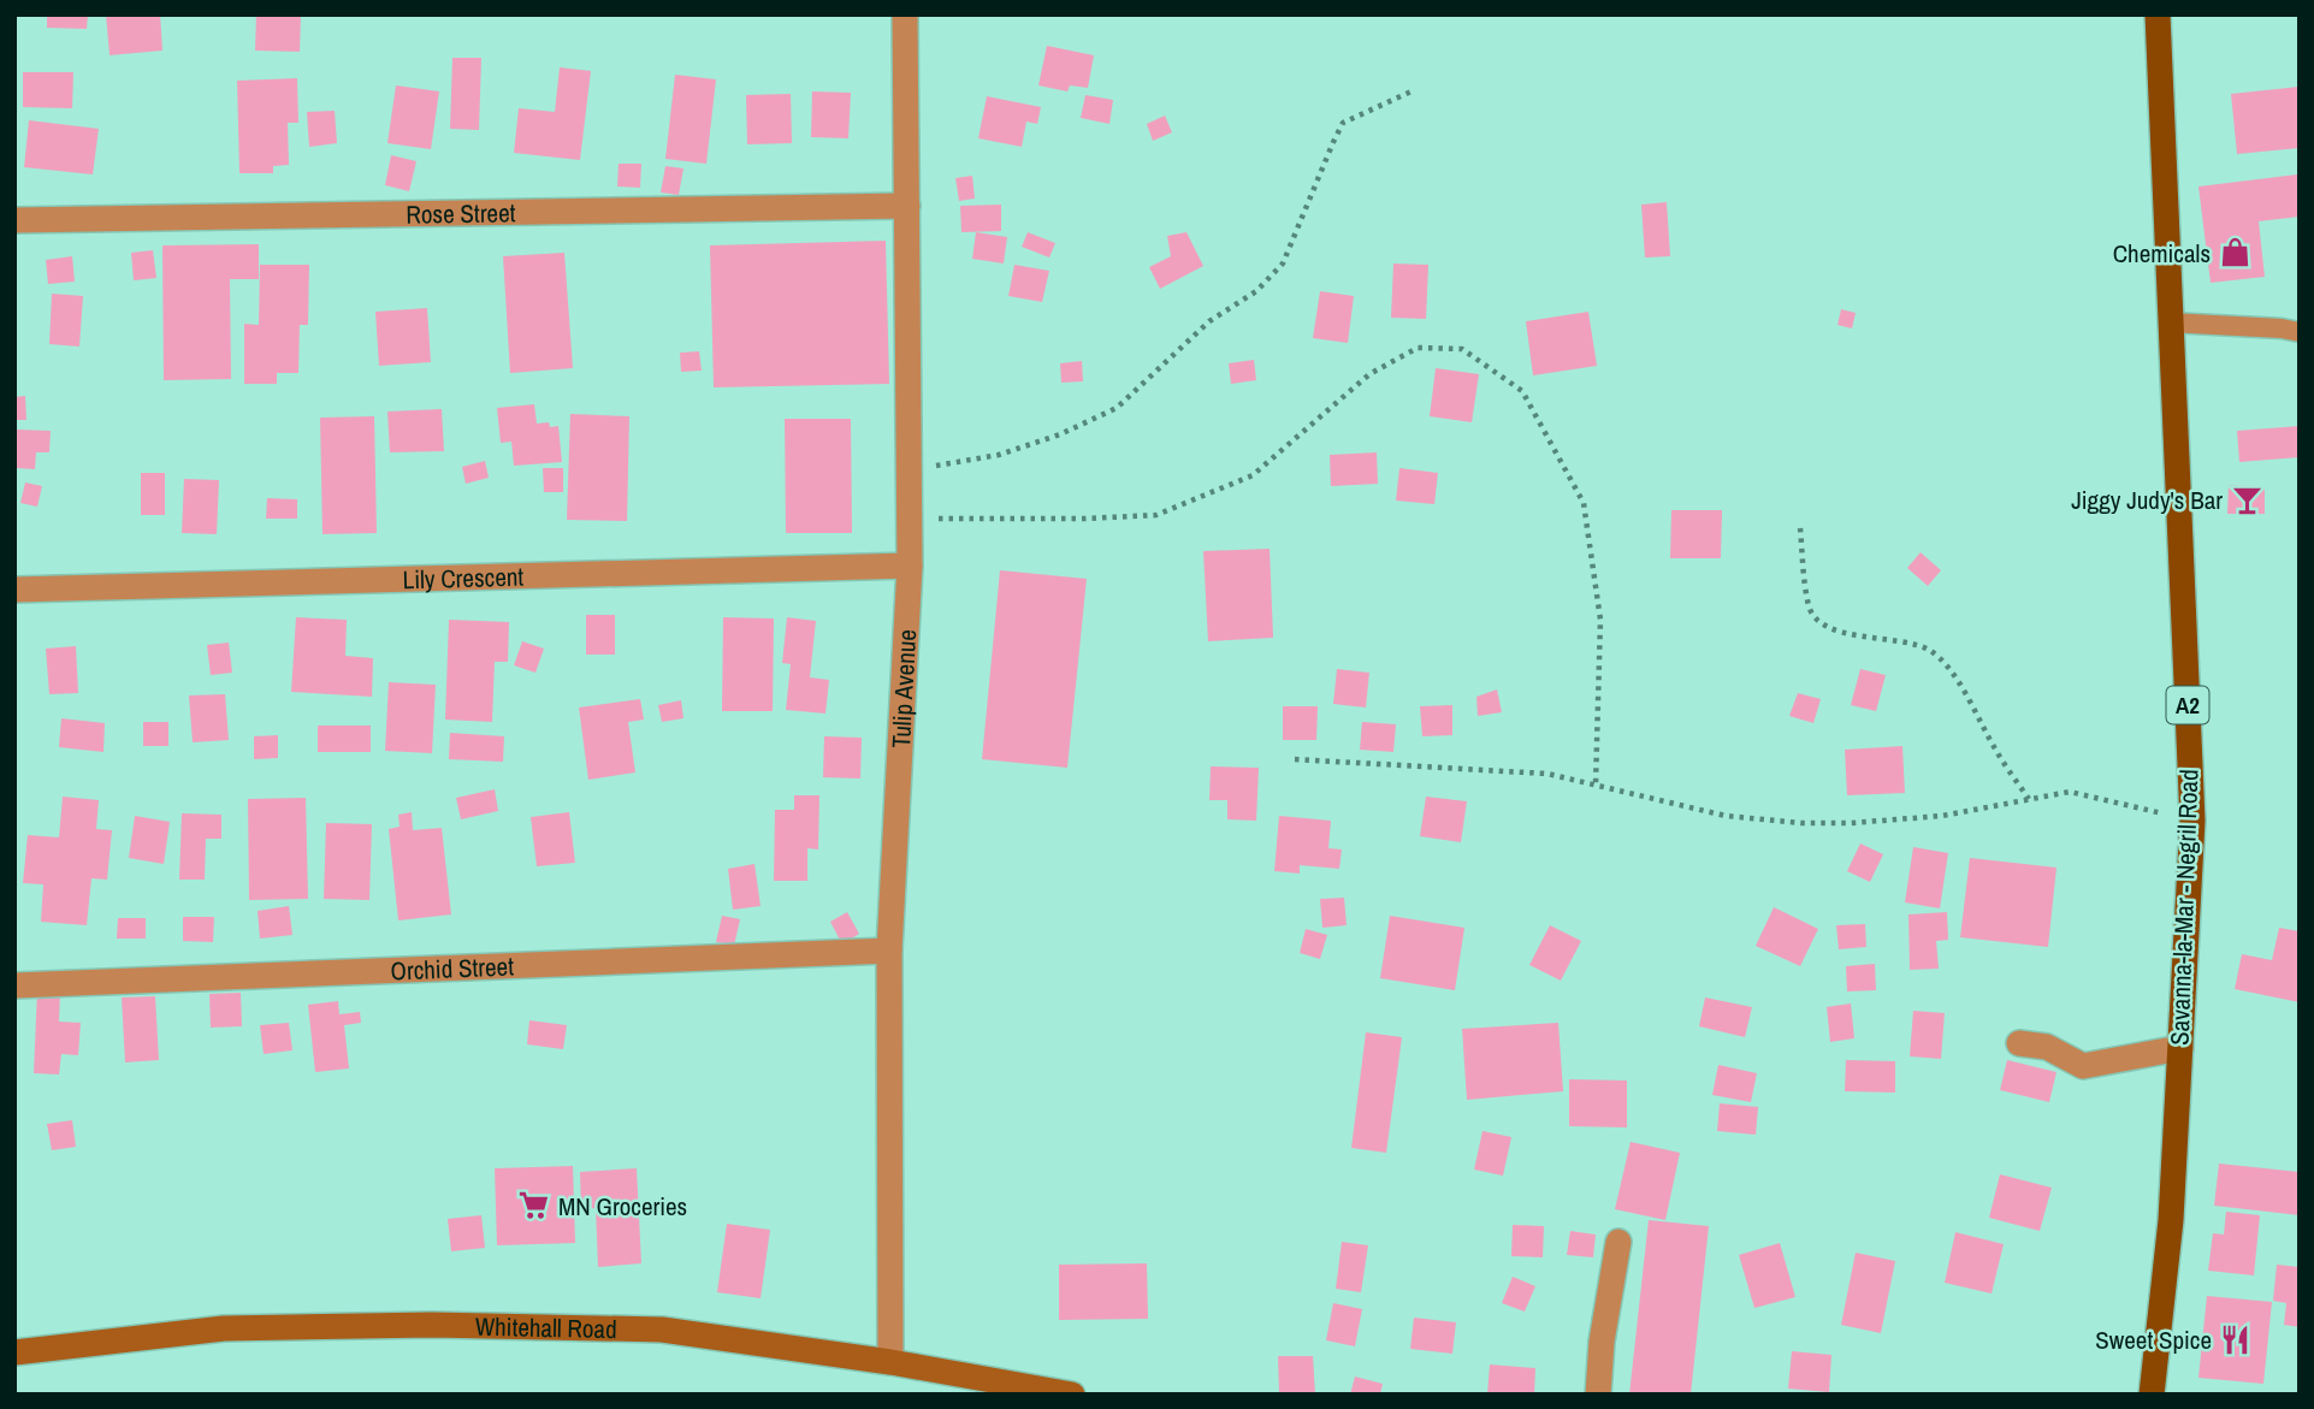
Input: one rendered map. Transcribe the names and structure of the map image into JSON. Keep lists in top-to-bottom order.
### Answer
{
  "streets": {
    "main road": ["A2", "Savanna-la-Mar - Negril Road", "Whitehall Road"],
    "street": [
      "Rose Street",
      "Lily Crescent",
      "Tulip Avenue",
      "Orchid Street"
    ]
  },
  "crossings": [
    ["Rose Street", "Tulip Avenue"],
    ["Lily Crescent", "Tulip Avenue"],
    ["Tulip Avenue", "Orchid Street"],
    ["Tulip Avenue", "Whitehall Road"]
  ],
  "places": {
    "shop": ["Chemicals"],
    "bar": ["Jiggy Judy's Bar"],
    "supermarket": ["MN Groceries"],
    "restaurant": ["Sweet Spice"]
  }
}
